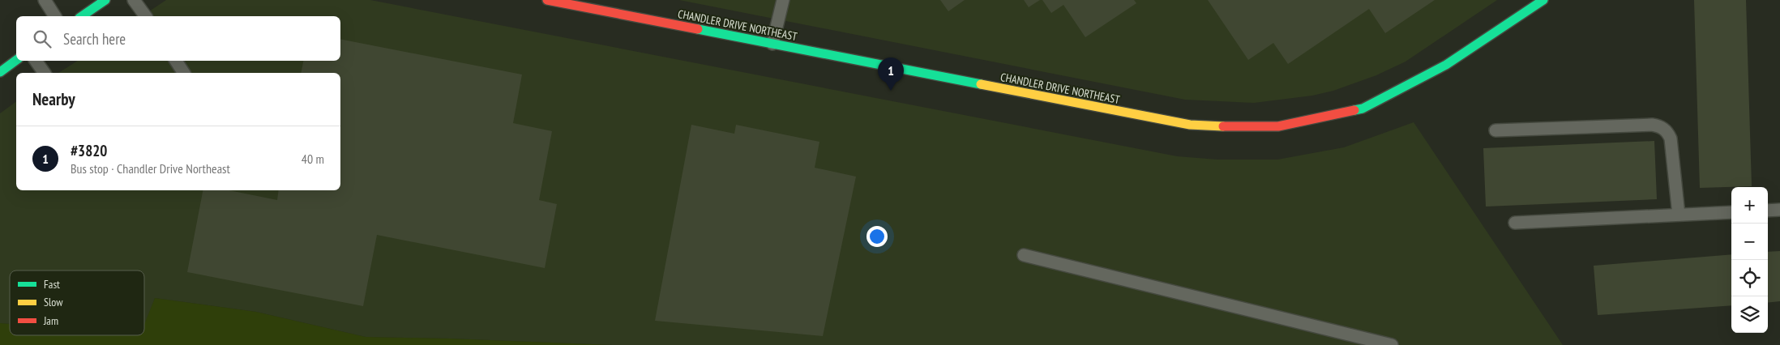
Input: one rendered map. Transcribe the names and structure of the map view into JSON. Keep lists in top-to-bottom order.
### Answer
{
  "streets": {
    "street": ["CHANDLER DRIVE NORTHEAST"]
  },
  "legend": ["Fast", "Slow", "Jam"],
  "page": {
    "search": "Search here",
    "pins": "1",
    "heading": "Nearby",
    "list": [
      {
        "mark": "1",
        "name": "#3820",
        "note": "Bus stop · Chandler Drive Northeast",
        "value": "40 m"
      }
    ],
    "map_buttons": ["+", "−"]
  }
}
